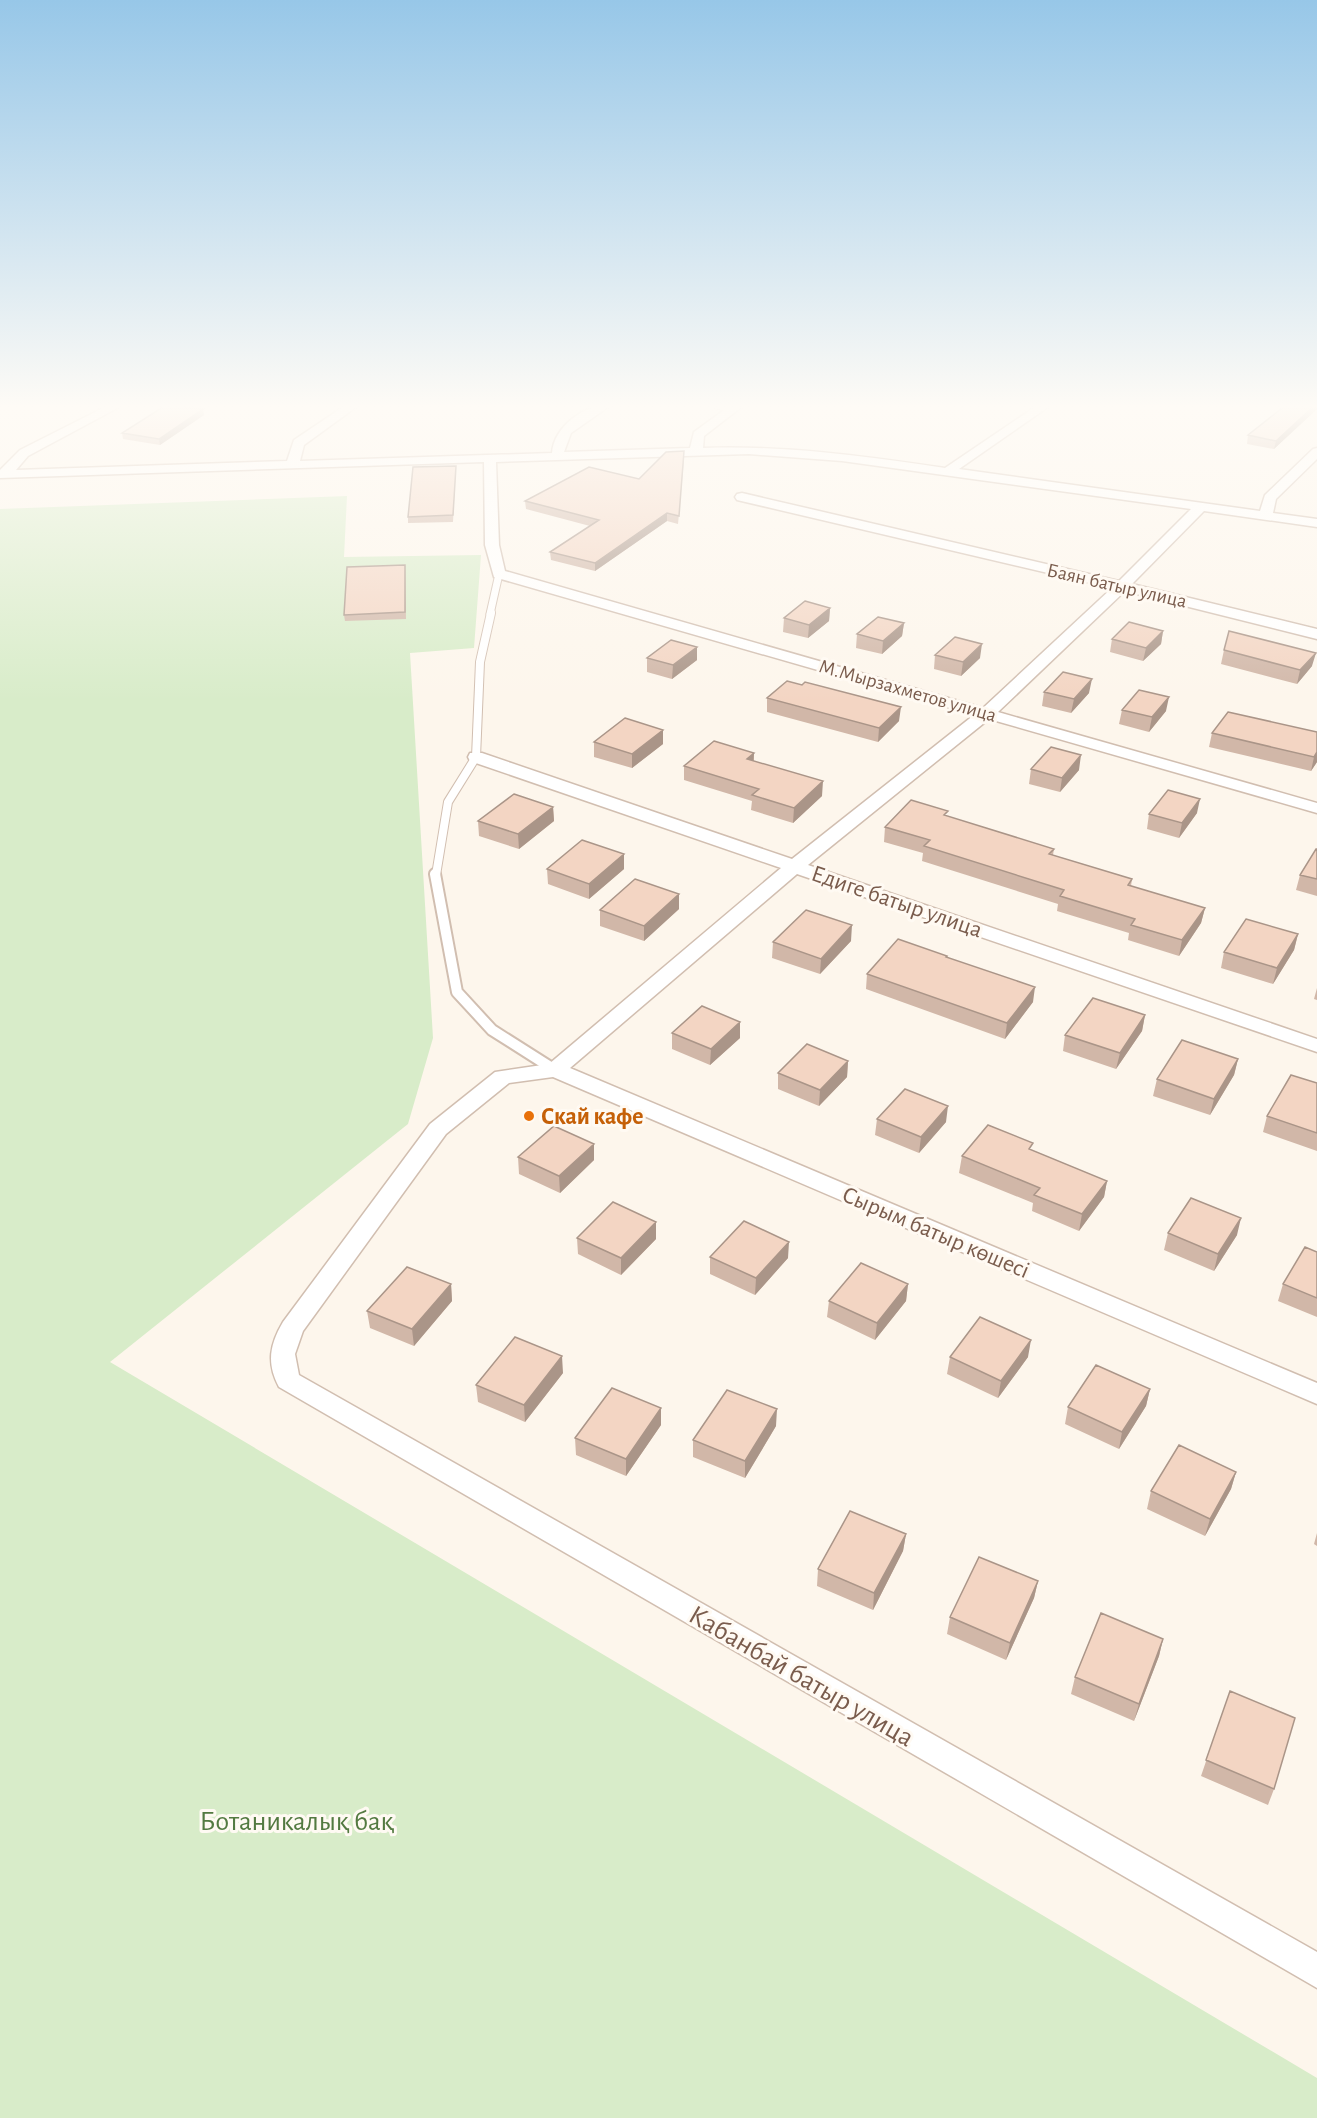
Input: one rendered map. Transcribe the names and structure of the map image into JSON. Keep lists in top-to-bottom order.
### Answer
{
  "streets": {
    "street": [
      "Баян батыр улица",
      "М.Мырзахметов улица",
      "Едиге батыр улица",
      "Сырым батыр көшесі",
      "Кабанбай батыр улица"
    ]
  },
  "crossings": [
    ["Сырым батыр көшесі", "Кабанбай батыр улица"]
  ],
  "parks": ["Ботаникалық бақ"],
  "places": ["Скай кафе"]
}
